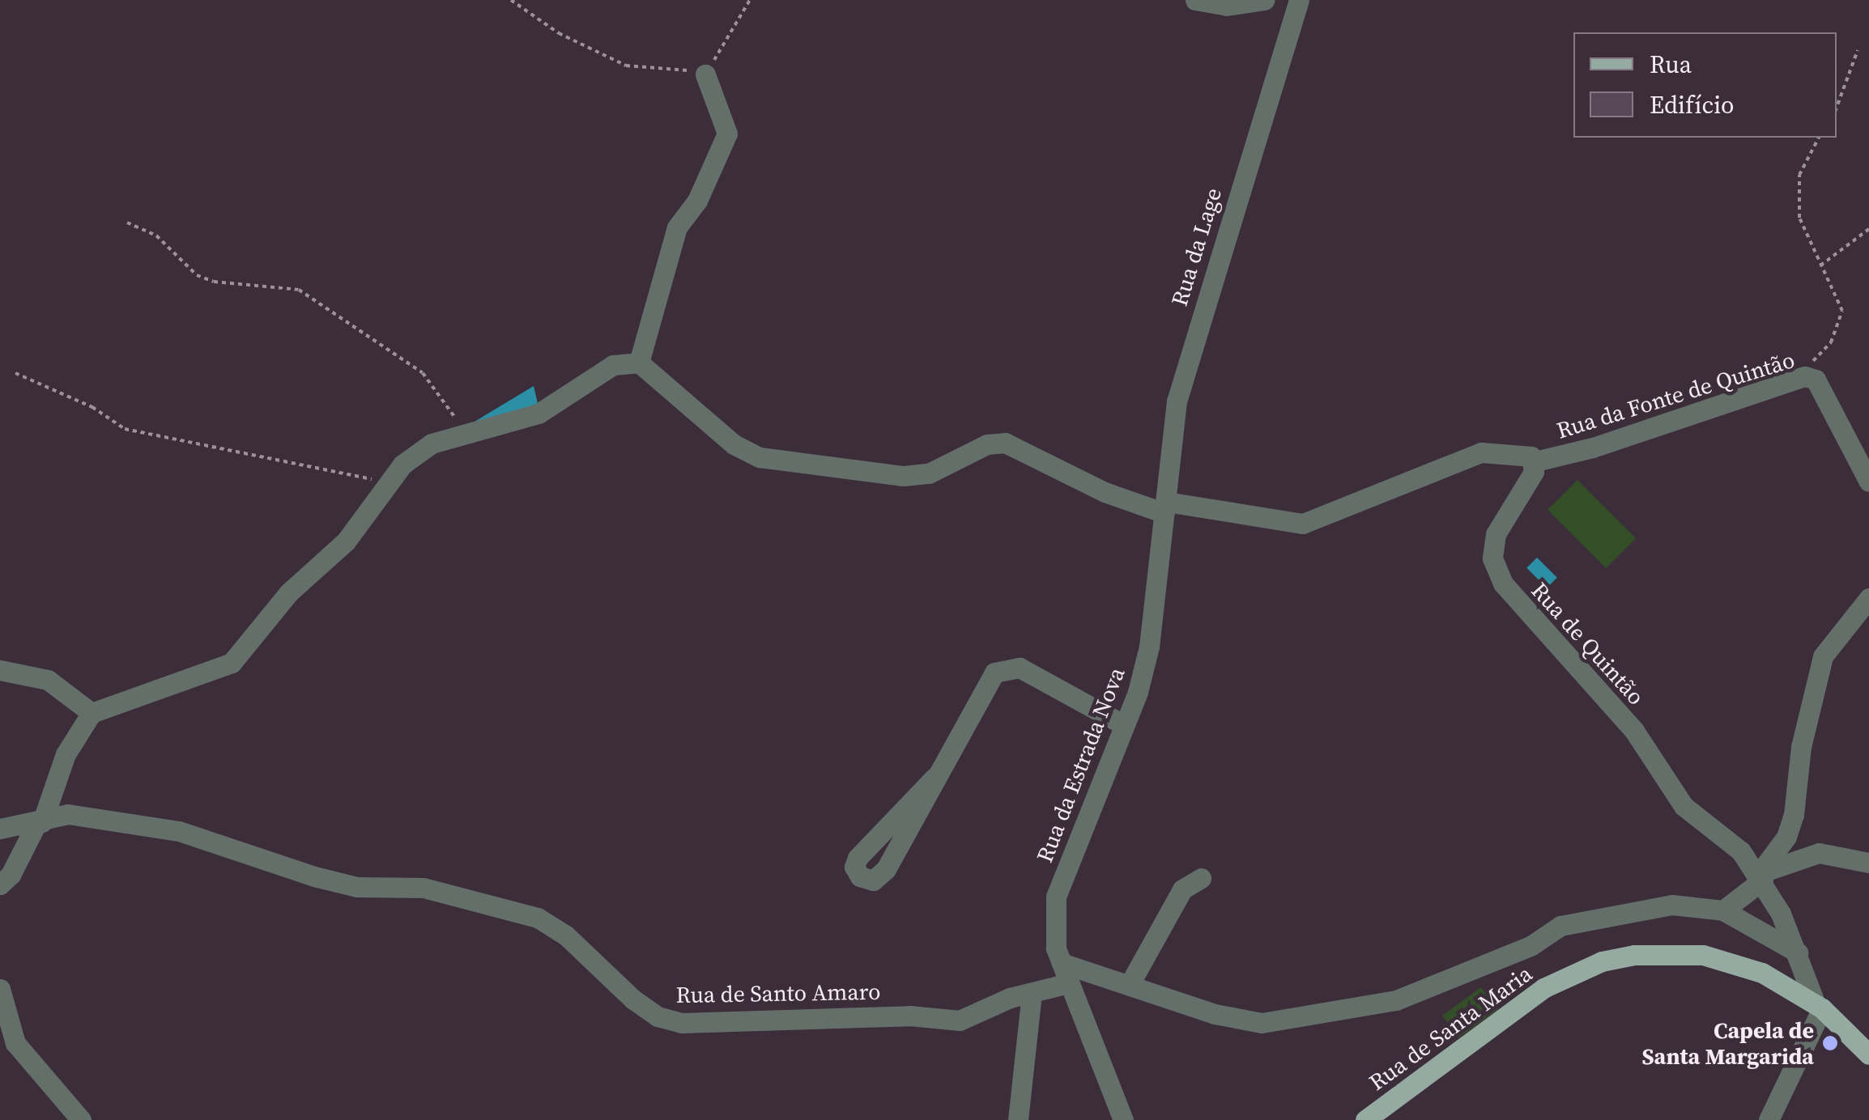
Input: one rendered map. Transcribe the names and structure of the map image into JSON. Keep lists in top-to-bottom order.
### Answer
{
  "streets": {
    "main road": ["Rua de Santa Maria"],
    "street": [
      "Rua da Lage",
      "Rua da Fonte de Quintão",
      "Rua de Quintão",
      "Rua da Estrada Nova",
      "Rua de Santo Amaro"
    ]
  },
  "crossings": [
    ["Rua da Lage", "Rua da Estrada Nova"],
    ["Rua da Fonte de Quintão", "Rua de Quintão"],
    ["Rua de Quintão", "Rua de Santa Maria"],
    ["Rua da Estrada Nova", "Rua de Santo Amaro"]
  ],
  "places": ["Capela de Santa Margarida"],
  "legend": ["Rua", "Edifício"]
}
